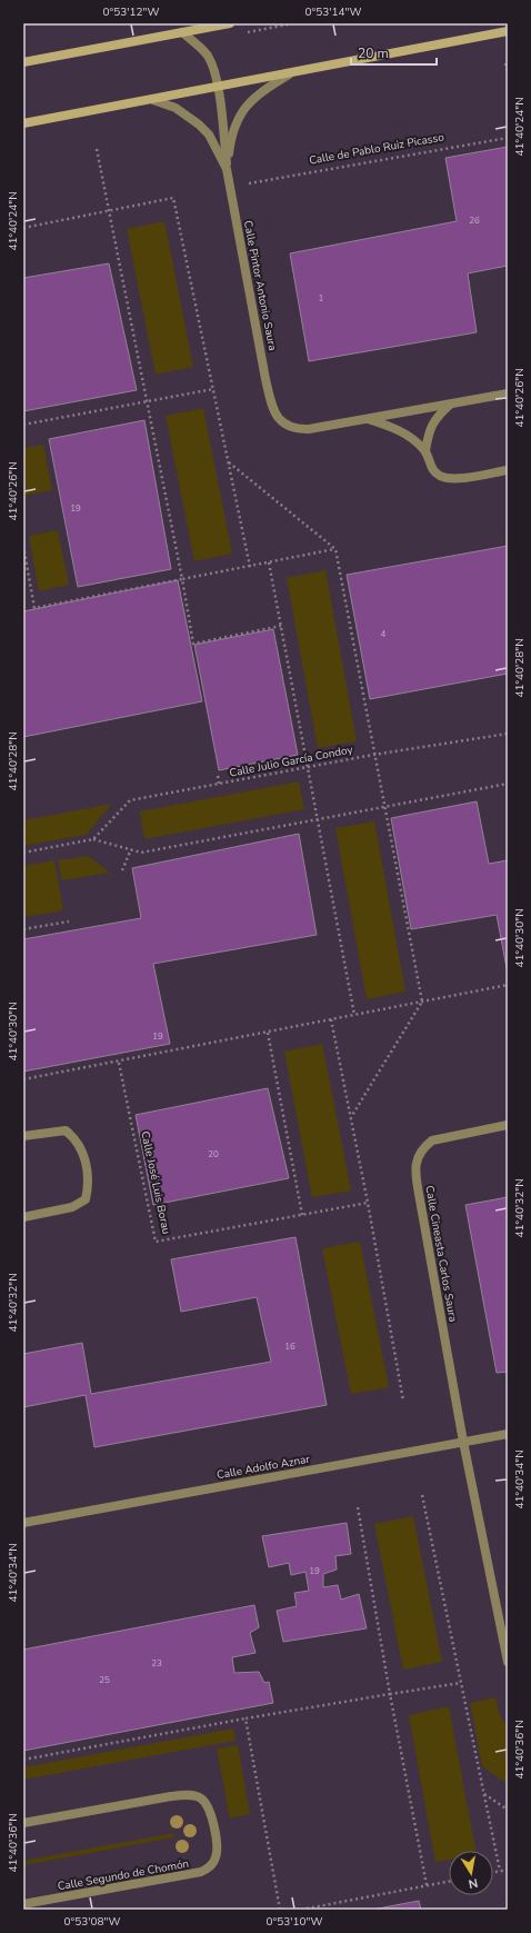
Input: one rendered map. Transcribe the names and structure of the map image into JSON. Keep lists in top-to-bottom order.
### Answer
{
  "streets": {
    "street": [
      "Calle Pintor Antonio Saura",
      "Calle Cineasta Carlos Saura",
      "Calle Adolfo Aznar",
      "Calle Segundo de Chomón"
    ],
    "path": ["Calle de Pablo Ruiz Picasso", "Calle Julio García Condoy", "Calle José Luis Borau"]
  },
  "crossings": [
    ["Calle Cineasta Carlos Saura", "Calle Adolfo Aznar"]
  ],
  "house_numbers": [
    "26",
    "1",
    "19",
    "4",
    "19",
    "20",
    "16",
    "19",
    "23",
    "25"
  ],
  "scale_bar": "20 m",
  "north": "bottom",
  "coordinates": [
    "0°53'12\"W",
    "0°53'14\"W",
    "41°40'24\"N",
    "41°40'26\"N",
    "41°40'28\"N",
    "41°40'30\"N",
    "41°40'32\"N",
    "41°40'34\"N",
    "41°40'36\"N",
    "0°53'08\"W",
    "0°53'10\"W"
  ]
}
